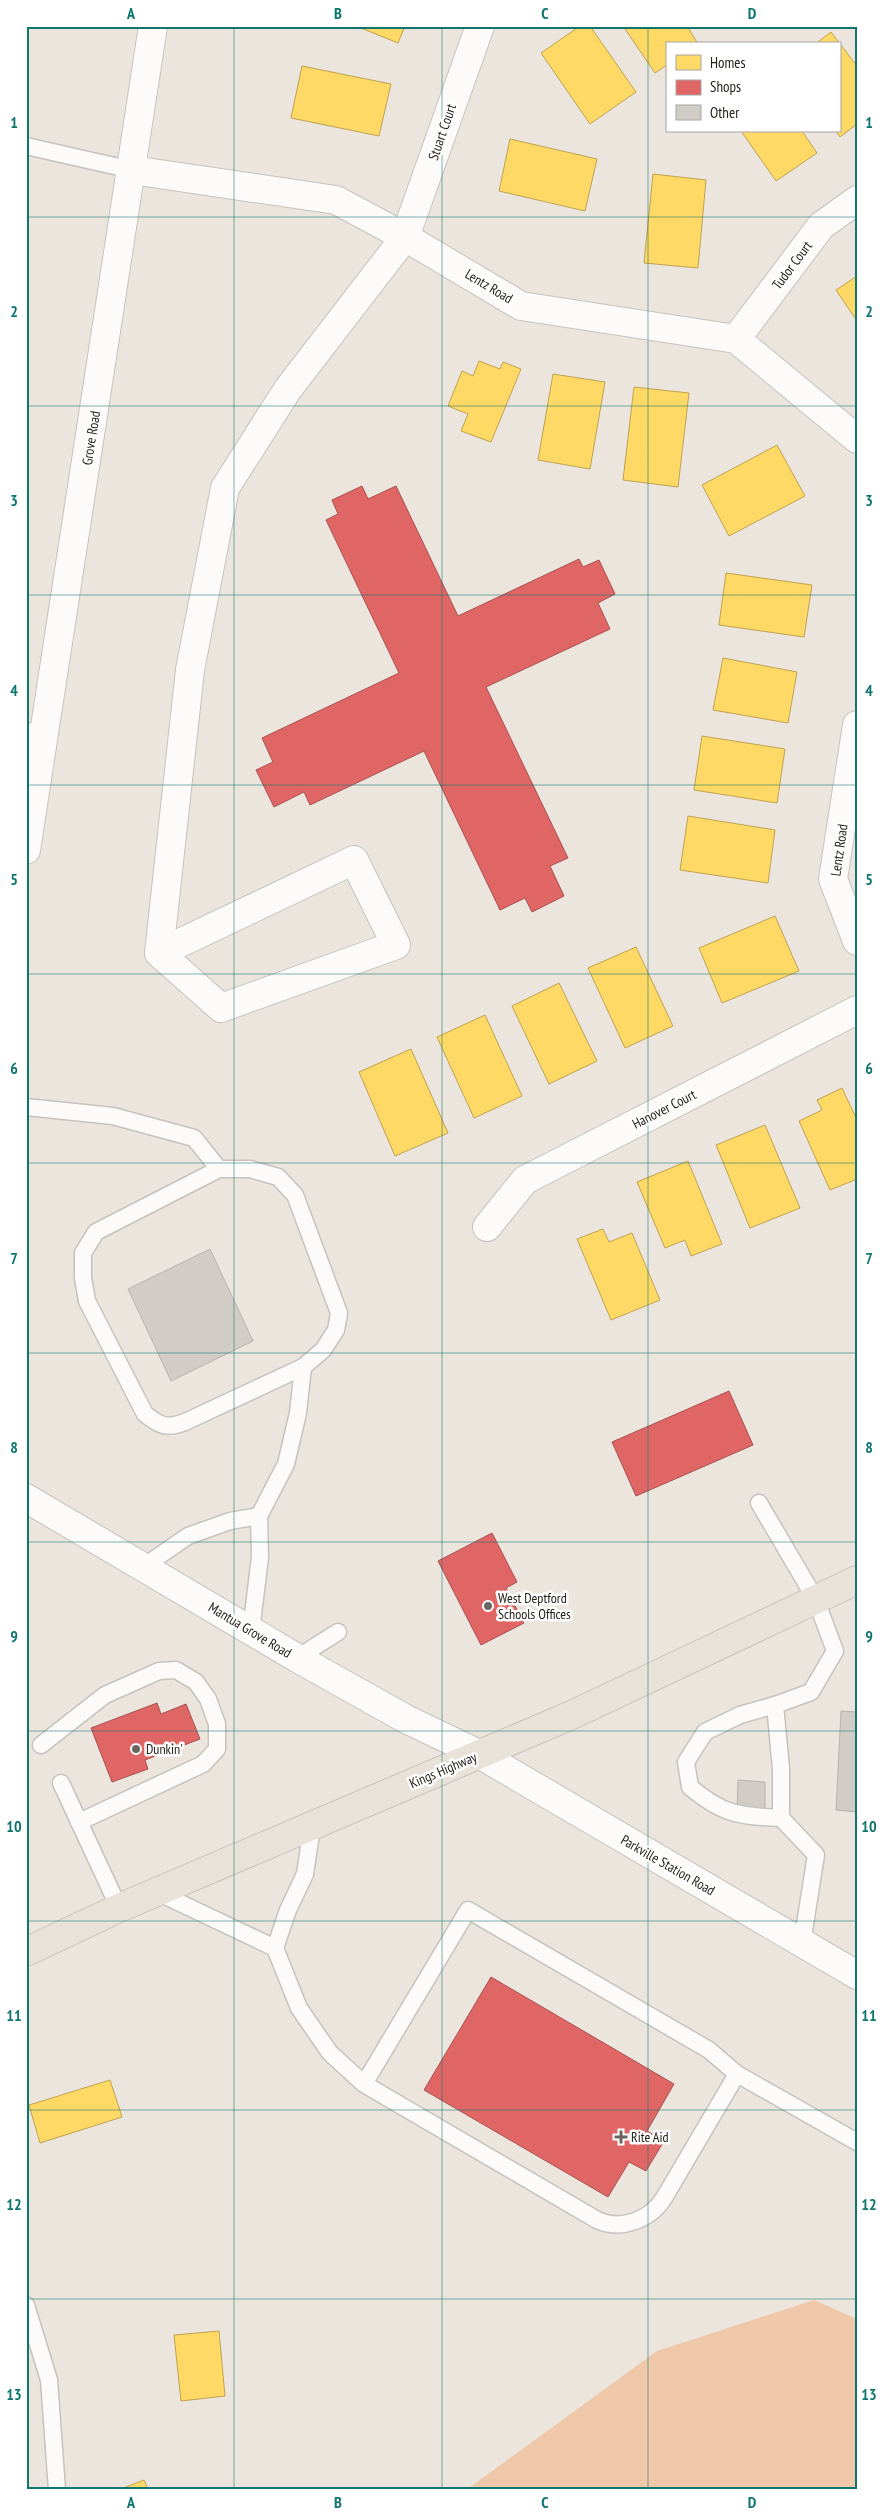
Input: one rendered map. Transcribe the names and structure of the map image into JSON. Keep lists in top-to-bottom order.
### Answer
{
  "streets": {
    "main road": ["Kings Highway"],
    "street": [
      "Stuart Court",
      "Tudor Court",
      "Lentz Road",
      "Grove Road",
      "Hanover Court",
      "Mantua Grove Road",
      "Parkville Station Road"
    ]
  },
  "crossings": [
    ["Stuart Court", "Lentz Road"],
    ["Tudor Court", "Lentz Road"],
    ["Lentz Road", "Grove Road"],
    ["Mantua Grove Road", "Kings Highway"],
    ["Mantua Grove Road", "Parkville Station Road"],
    ["Kings Highway", "Parkville Station Road"]
  ],
  "places": {
    "other": ["West Deptford Schools Offices", "Dunkin'"],
    "health": ["Rite Aid"]
  },
  "legend": ["Homes", "Shops", "Other"],
  "grid": {
    "columns": [
      "A",
      "B",
      "C",
      "D"
    ],
    "rows": [
      "1",
      "2",
      "3",
      "4",
      "5",
      "6",
      "7",
      "8",
      "9",
      "10",
      "11",
      "12",
      "13"
    ]
  }
}
